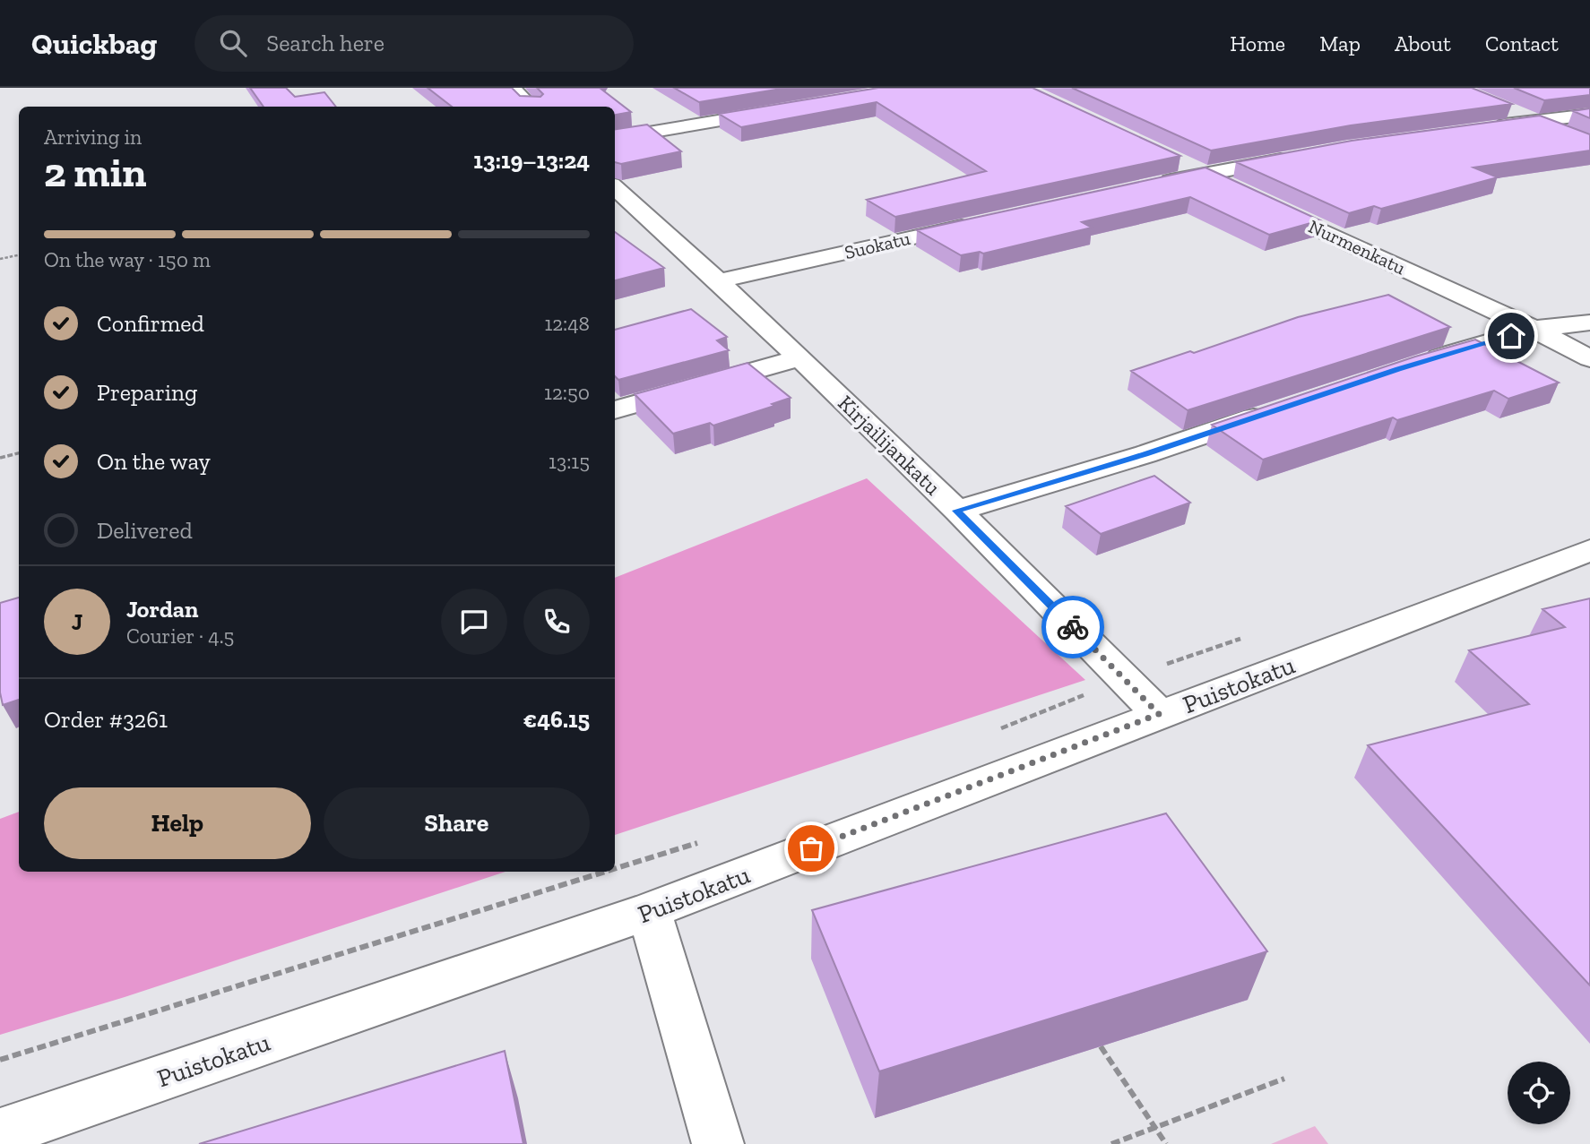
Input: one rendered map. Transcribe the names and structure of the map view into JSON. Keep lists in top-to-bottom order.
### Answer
{
  "streets": {
    "street": [
      "Suokatu",
      "Nurmenkatu",
      "Kirjailijankatu",
      "Puistokatu"
    ]
  },
  "crossings": [
    ["Suokatu", "Kirjailijankatu"],
    ["Kirjailijankatu", "Puistokatu"]
  ],
  "page": {
    "header": "Quickbag",
    "search": "Search here",
    "nav": [
      "Home",
      "Map",
      "About",
      "Contact"
    ],
    "heading": ["2 min", "Arriving in", "13:19–13:24"],
    "panel": [
      "Jordan",
      "Courier · 4.5",
      "Order #3261",
      "€46.15"
    ],
    "bar": "On the way · 150 m",
    "list": [
      ["Confirmed", "12:48"],
      ["Preparing", "12:50"],
      ["On the way", "13:15"],
      "Delivered"
    ],
    "round": "J",
    "buttons": ["Help", "Share"]
  }
}
